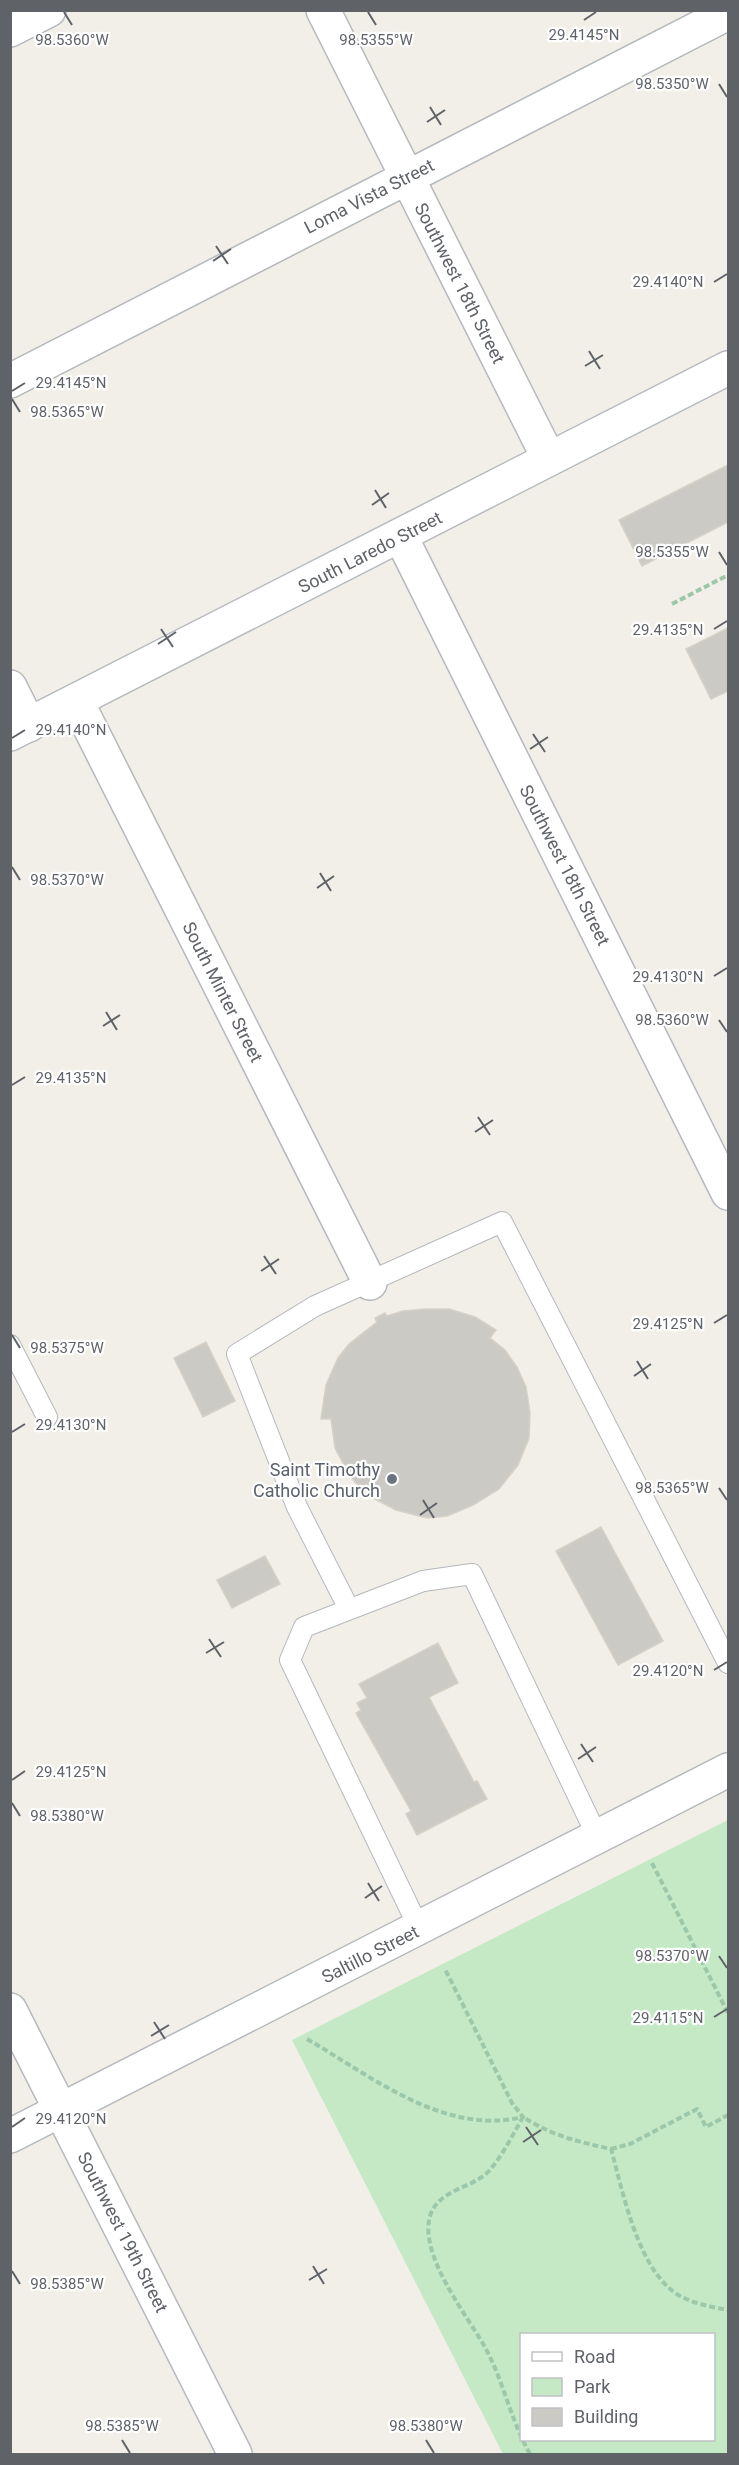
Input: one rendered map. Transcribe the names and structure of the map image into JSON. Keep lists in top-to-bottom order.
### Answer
{
  "streets": {
    "street": [
      "Loma Vista Street",
      "Southwest 18th Street",
      "South Laredo Street",
      "South Minter Street",
      "Saltillo Street",
      "Southwest 19th Street"
    ]
  },
  "crossings": [
    ["Loma Vista Street", "Southwest 18th Street"],
    ["Southwest 18th Street", "South Laredo Street"],
    ["South Laredo Street", "South Minter Street"],
    ["Saltillo Street", "Southwest 19th Street"]
  ],
  "places": ["Saint Timothy Catholic Church"],
  "legend": ["Road", "Park", "Building"],
  "coordinates": [
    "29.4145°N",
    "98.5360°W",
    "98.5355°W",
    "98.5350°W",
    "29.4140°N",
    "98.5365°W",
    "29.4135°N",
    "98.5370°W",
    "29.4130°N",
    "29.4125°N",
    "98.5375°W",
    "29.4120°N",
    "98.5380°W",
    "29.4115°N",
    "98.5385°W"
  ]
}
